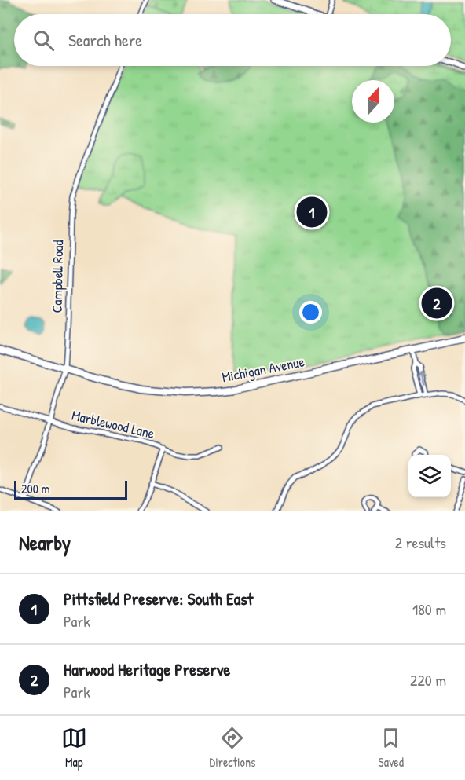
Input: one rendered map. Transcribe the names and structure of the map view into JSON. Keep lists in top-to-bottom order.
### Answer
{
  "streets": {
    "highway": ["Michigan Avenue"],
    "street": ["Campbell Road", "Marblewood Lane"]
  },
  "crossings": [
    ["Campbell Road", "Michigan Avenue"],
    ["Campbell Road", "Marblewood Lane"]
  ],
  "scale_bar": "200 m",
  "north": "top",
  "page": {
    "search": "Search here",
    "pins": ["1", "2"],
    "scale": "200 m",
    "heading": ["Nearby", "2 results"],
    "list": [
      {
        "mark": "1",
        "name": "Pittsfield Preserve: South East",
        "note": "Park",
        "value": "180 m"
      },
      {
        "mark": "2",
        "name": "Harwood Heritage Preserve",
        "note": "Park",
        "value": "220 m"
      }
    ],
    "nav": ["Map", "Directions", "Saved"]
  }
}
